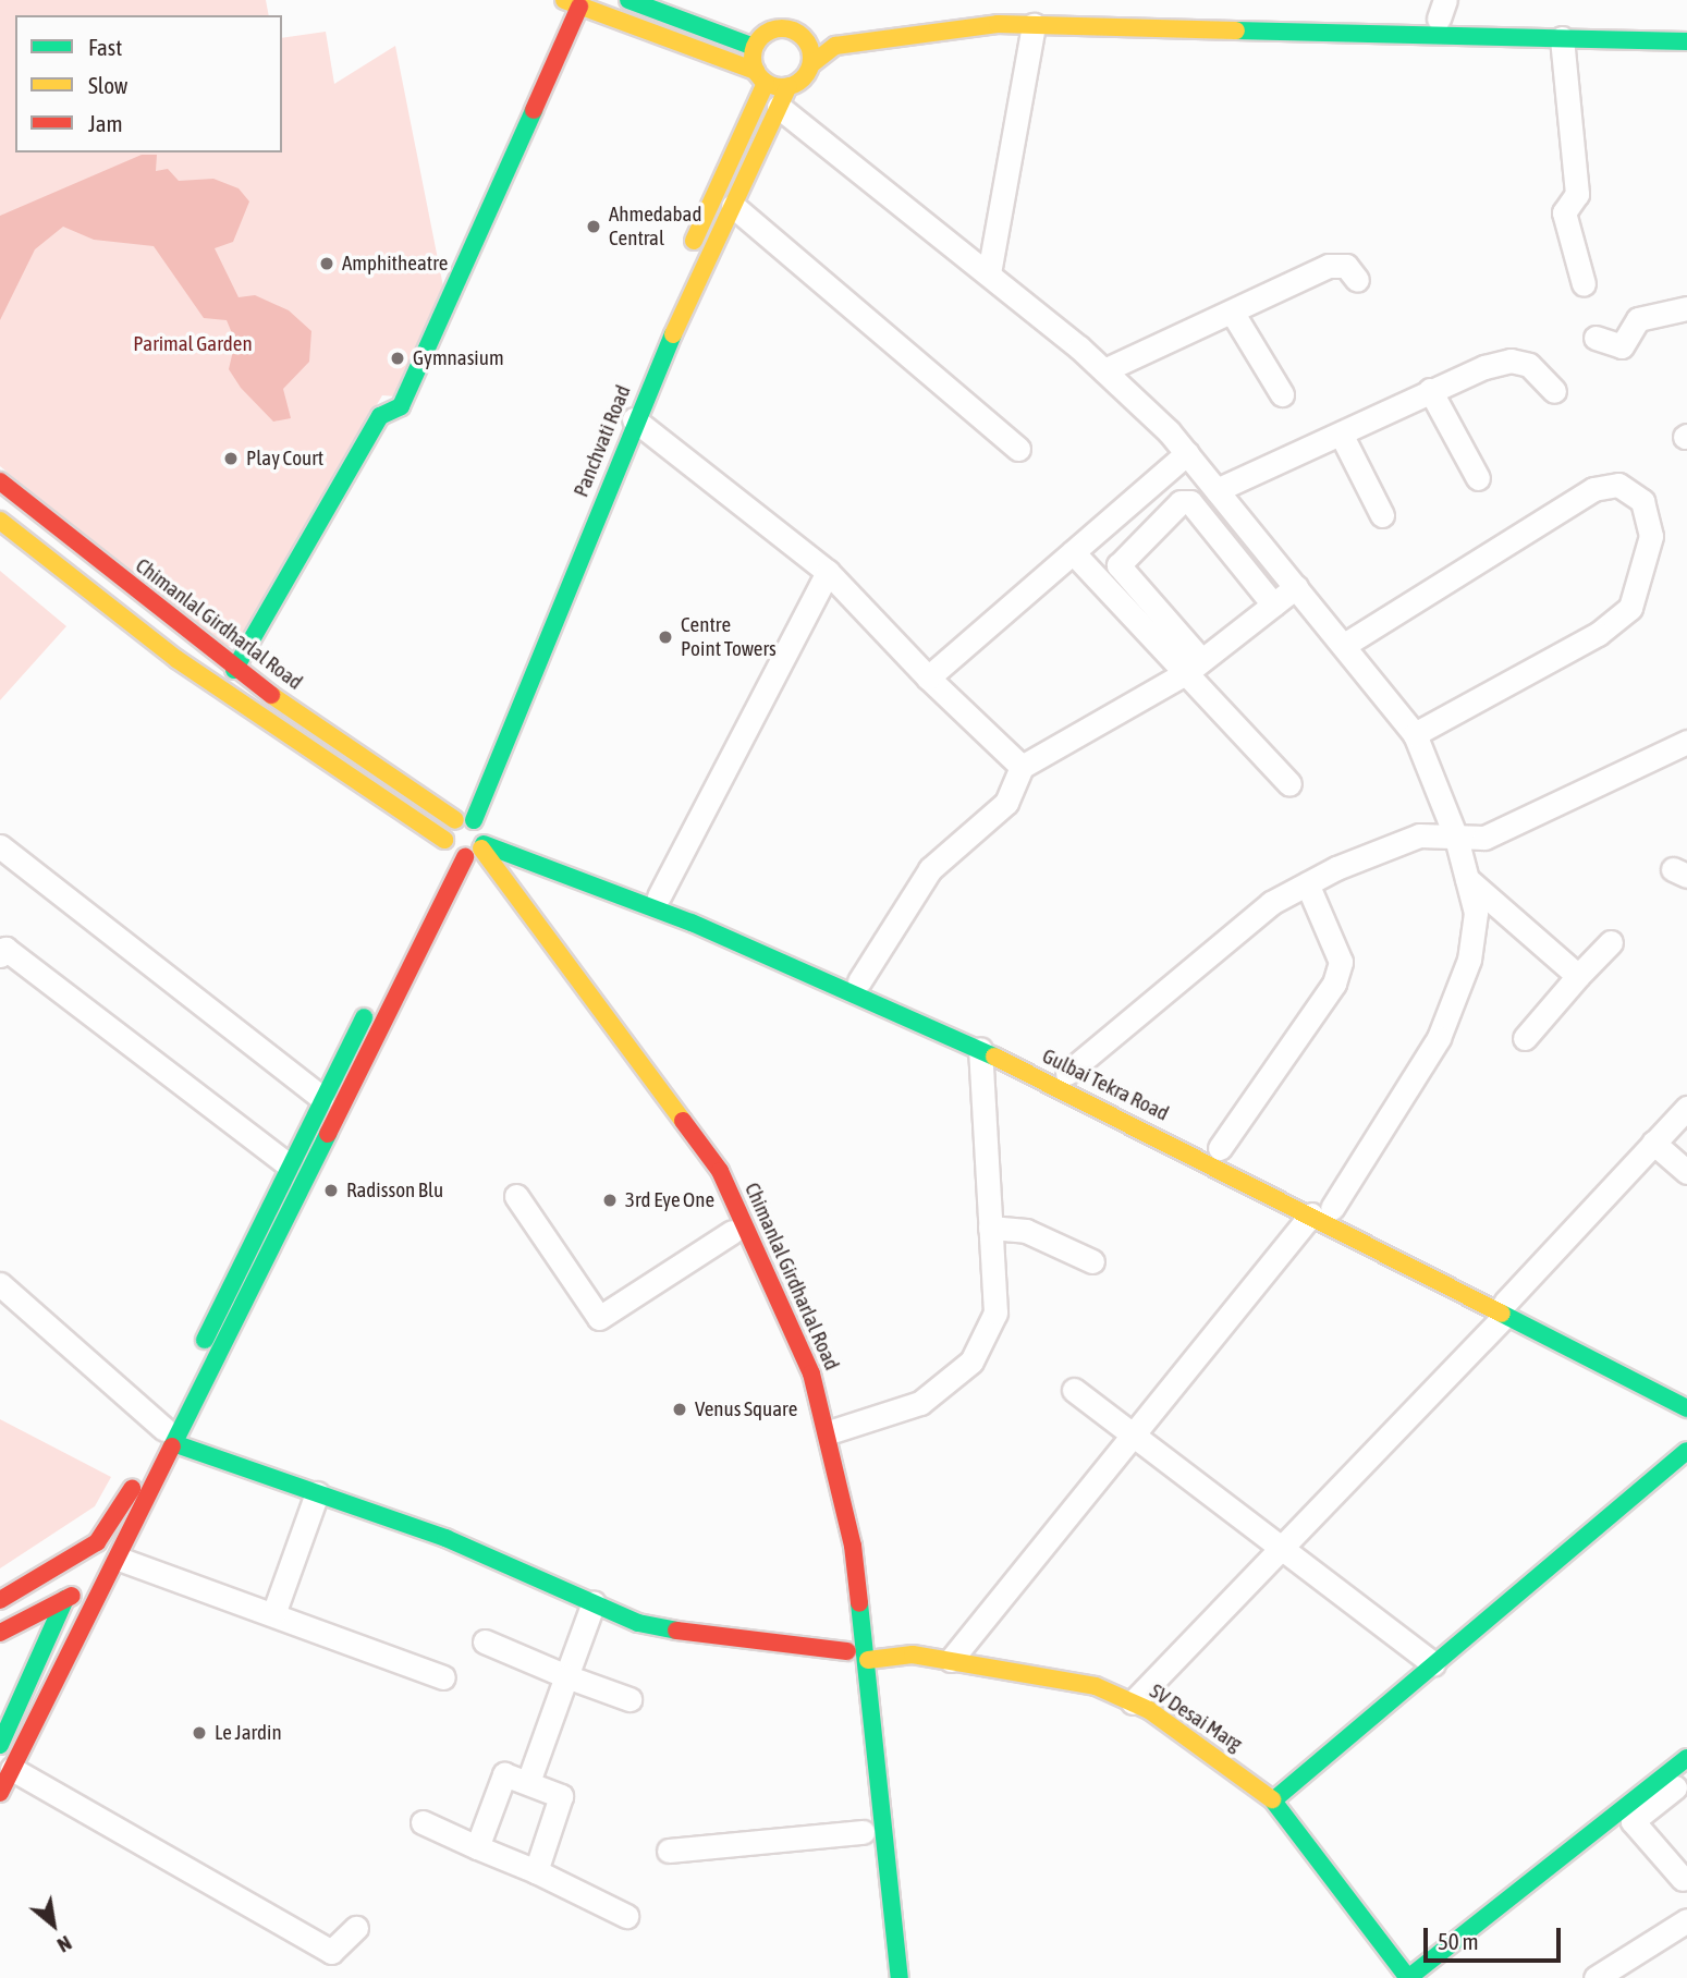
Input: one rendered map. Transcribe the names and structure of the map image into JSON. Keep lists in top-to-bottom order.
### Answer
{
  "streets": {
    "main road": [
      "Panchvati Road",
      "Chimanlal Girdharlal Road",
      "Gulbai Tekra Road",
      "SV Desai Marg"
    ]
  },
  "crossings": [
    ["Panchvati Road", "Chimanlal Girdharlal Road"],
    ["Panchvati Road", "Gulbai Tekra Road"],
    ["Chimanlal Girdharlal Road", "Gulbai Tekra Road"],
    ["Chimanlal Girdharlal Road", "SV Desai Marg"]
  ],
  "parks": ["Parimal Garden"],
  "places": [
    "Ahmedabad Central",
    "Amphitheatre",
    "Gymnasium",
    "Play Court",
    "Centre Point Towers",
    "Radisson Blu",
    "3rd Eye One",
    "Venus Square",
    "Le Jardin"
  ],
  "legend": ["Fast", "Slow", "Jam"],
  "scale_bar": "50 m",
  "north": "bottom right"
}
